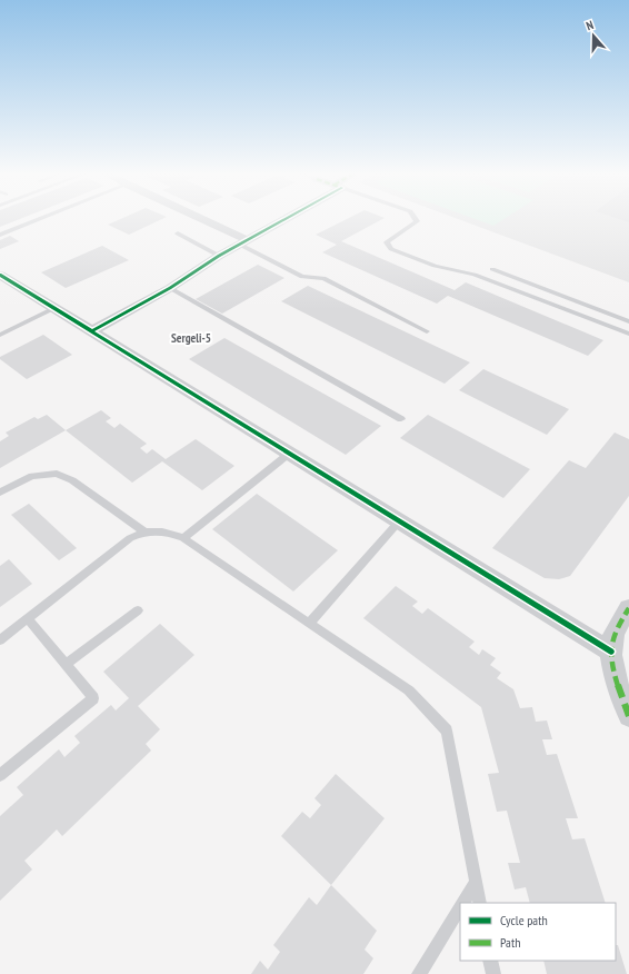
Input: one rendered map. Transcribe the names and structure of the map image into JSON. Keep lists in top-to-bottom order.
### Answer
{
  "districts": ["Sergeli-5"],
  "legend": ["Cycle path", "Path"],
  "north": "top"
}
